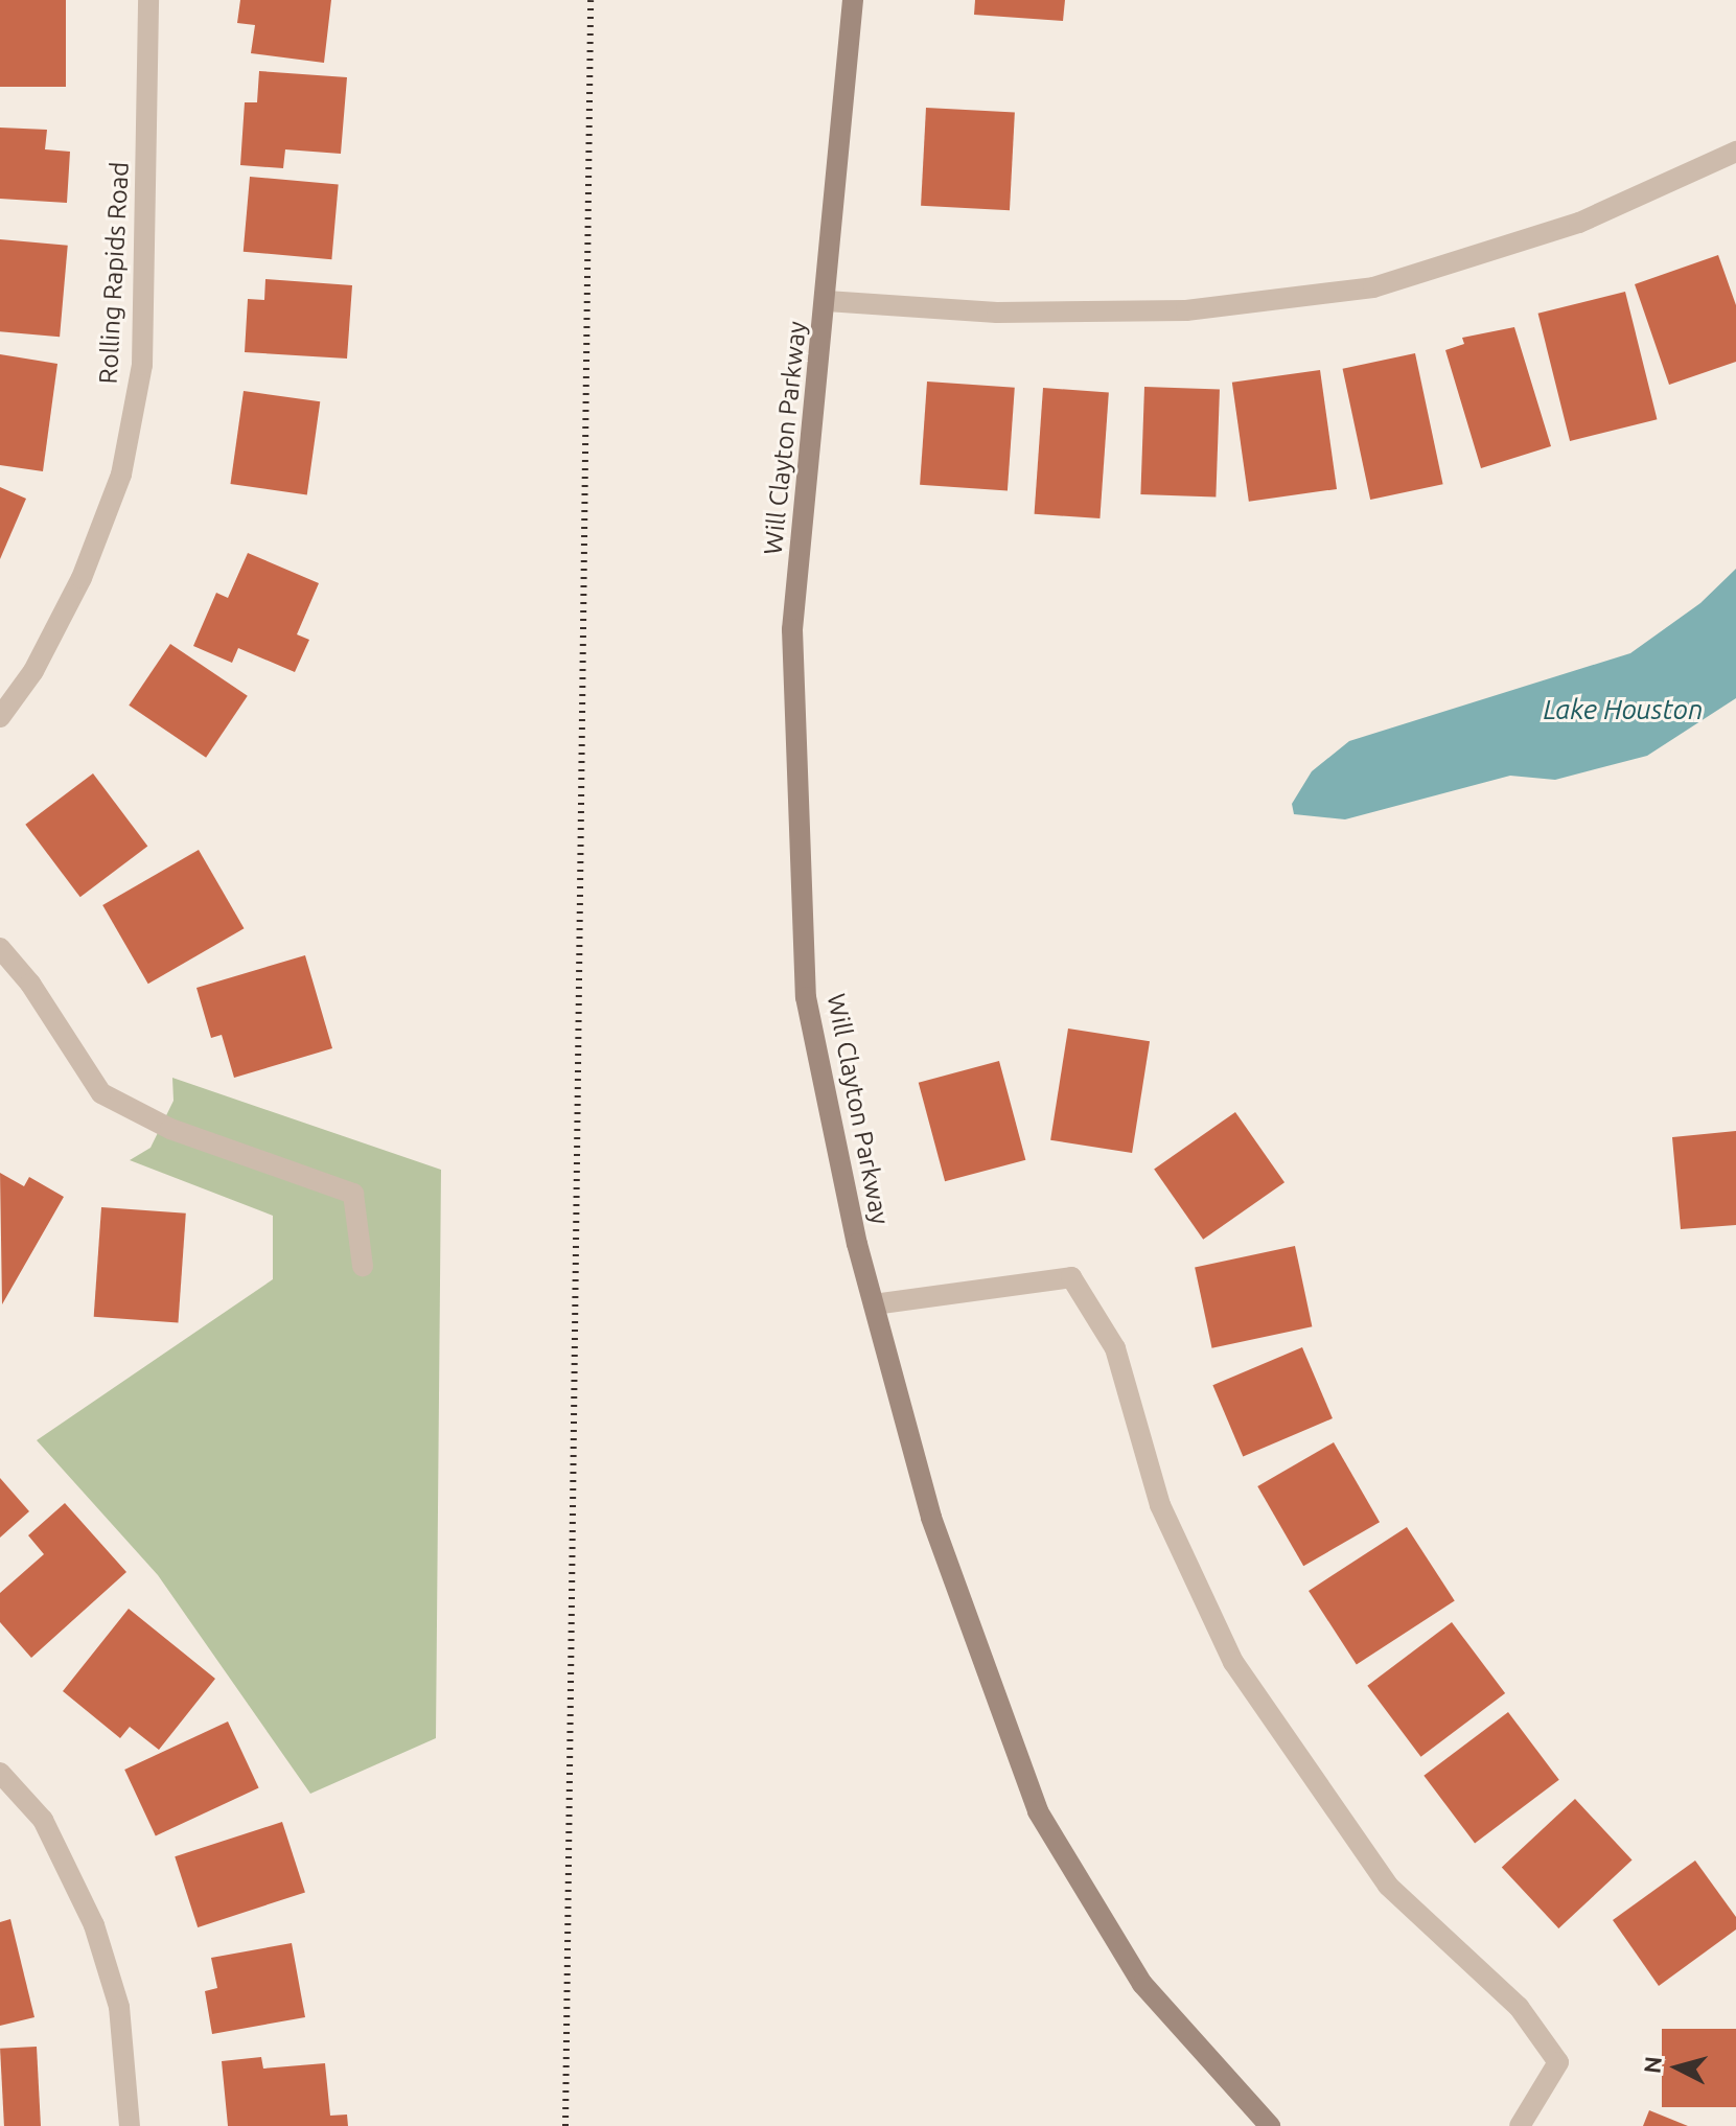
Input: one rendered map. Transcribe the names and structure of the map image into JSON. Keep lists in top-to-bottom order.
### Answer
{
  "streets": {
    "street": ["Rolling Rapids Road", "Will Clayton Parkway"]
  },
  "water": ["Lake Houston"],
  "north": "left"
}
